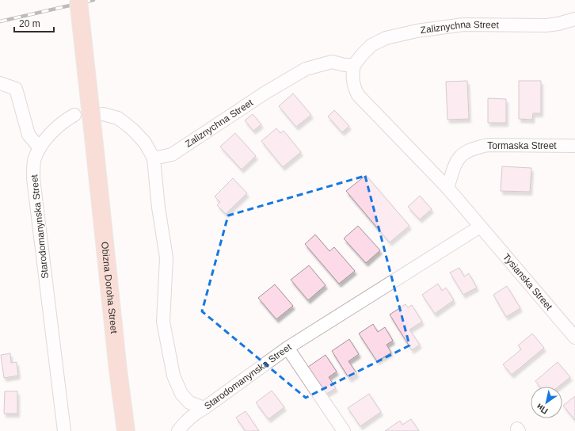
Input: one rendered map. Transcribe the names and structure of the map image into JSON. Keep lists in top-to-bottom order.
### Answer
{
  "streets": {
    "highway": ["Obizna Doroha Street"],
    "street": [
      "Zaliznychna Street",
      "Tormaska Street",
      "Starodomanynska Street",
      "Tysianska Street"
    ]
  },
  "crossings": [
    ["Zaliznychna Street", "Starodomanynska Street"],
    ["Starodomanynska Street", "Tysianska Street"]
  ],
  "scale_bar": "20 m",
  "north": "bottom left"
}
